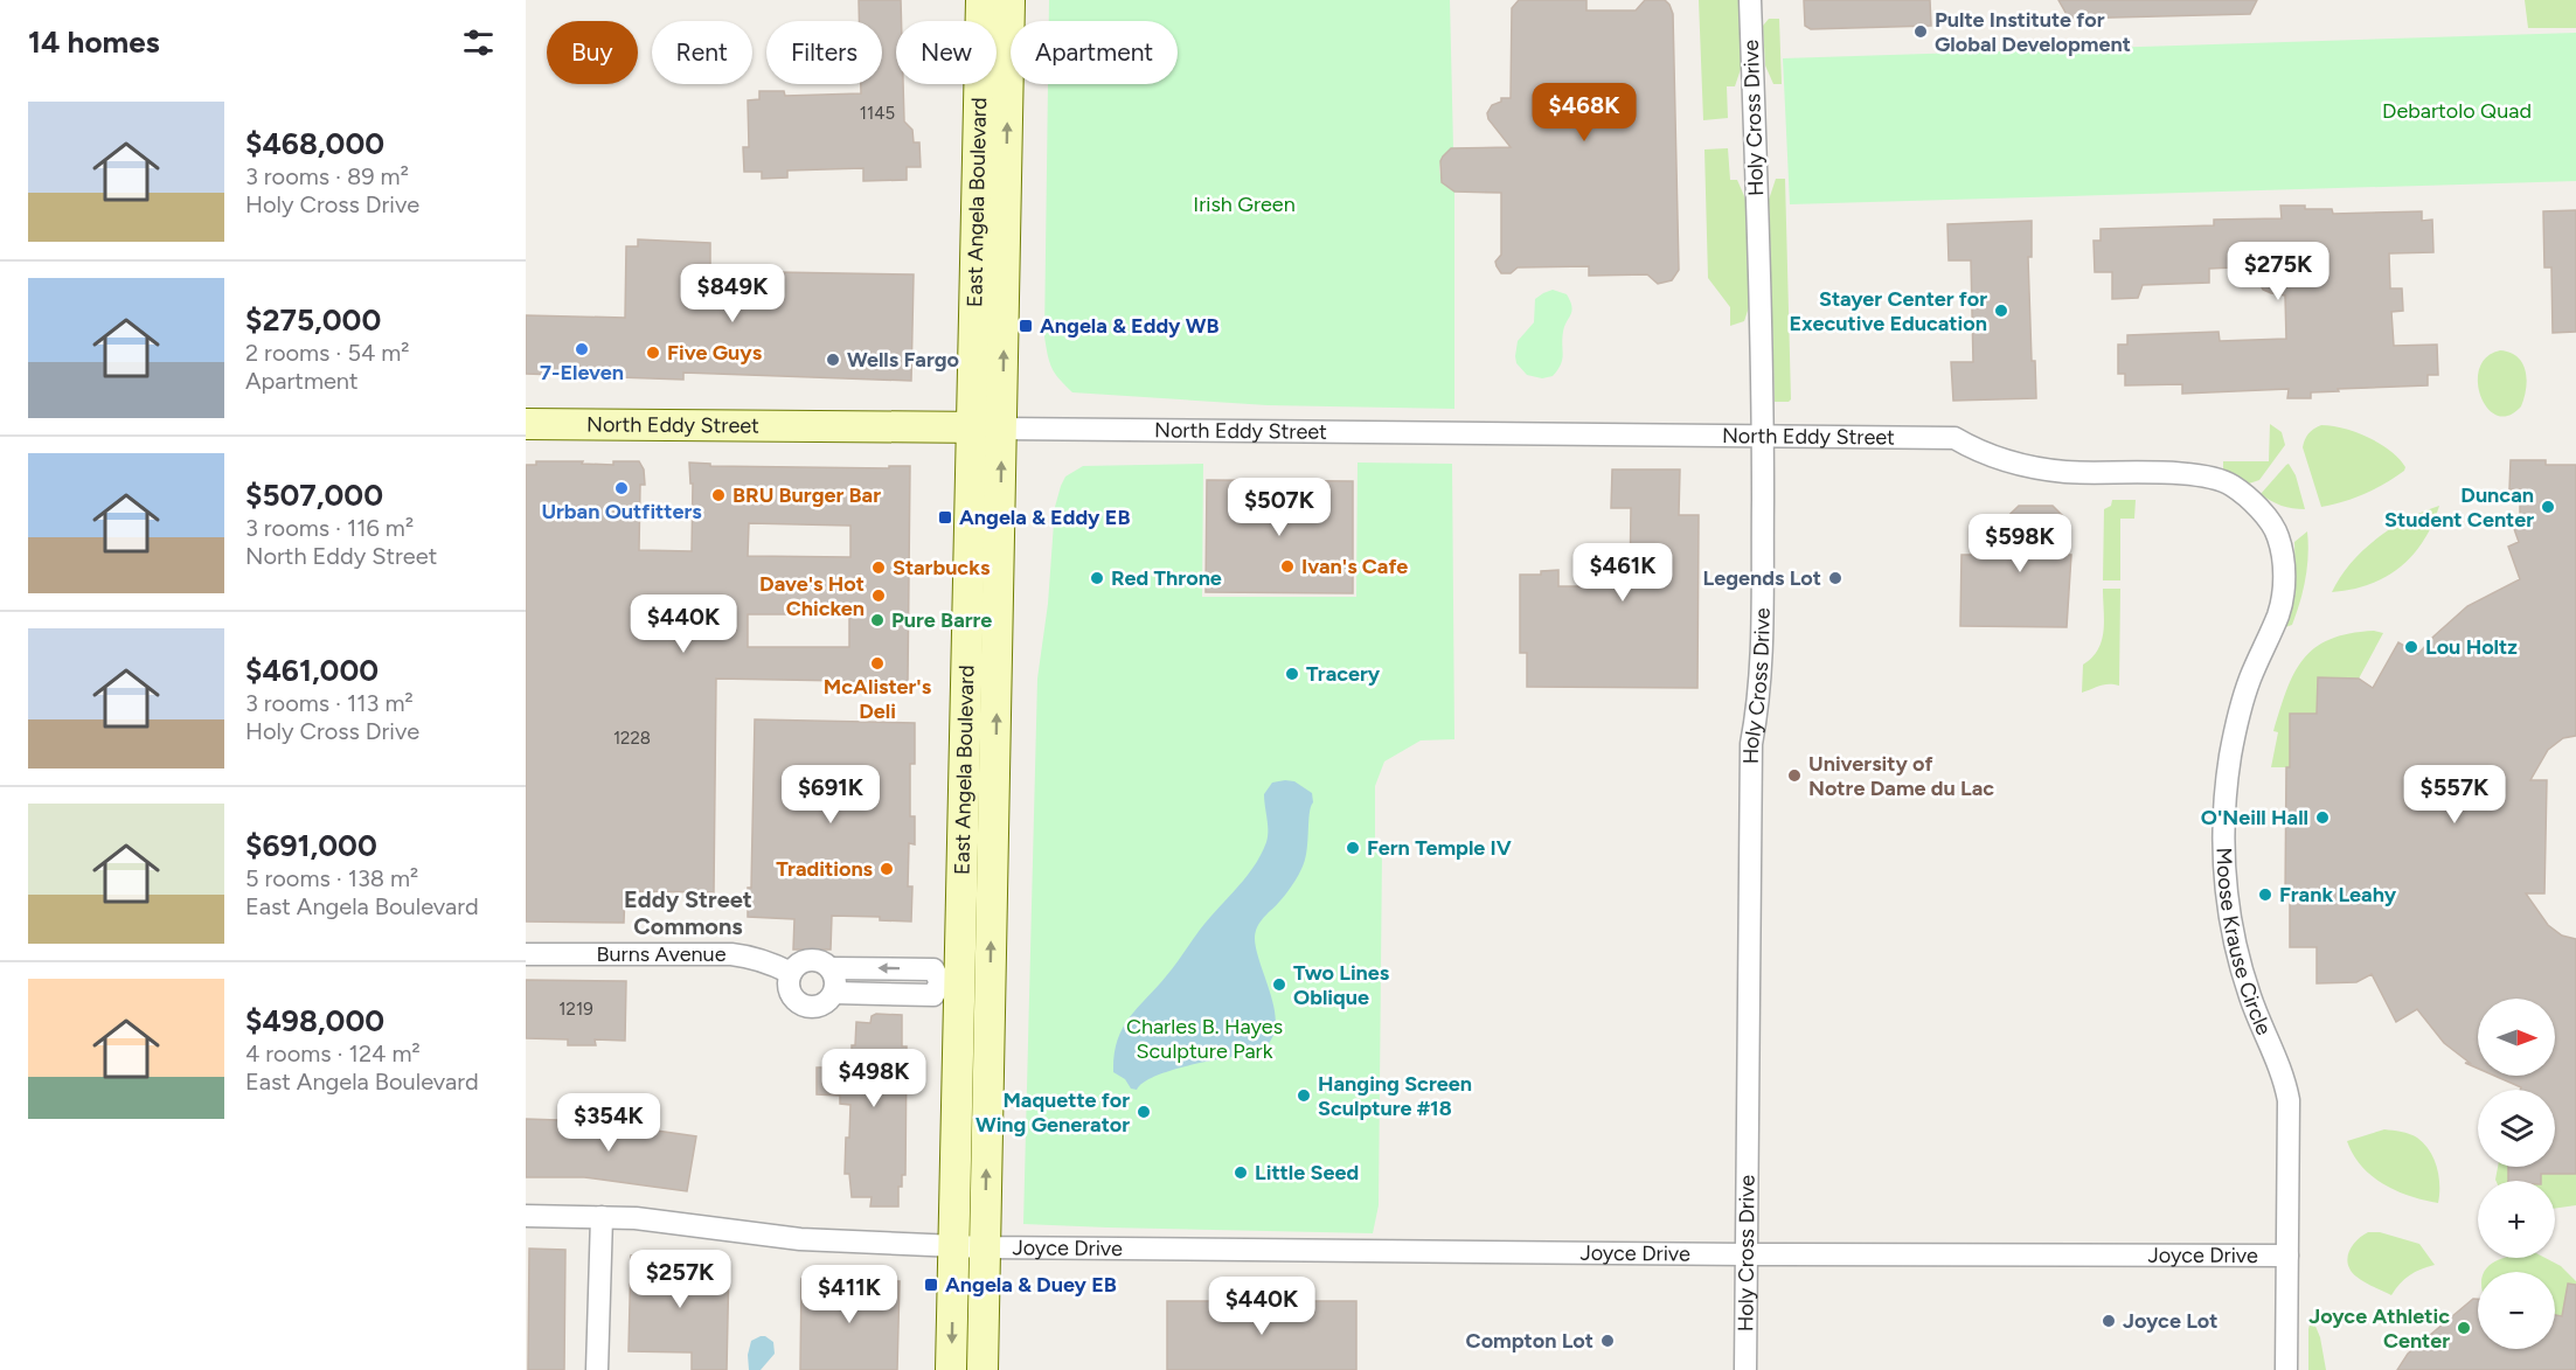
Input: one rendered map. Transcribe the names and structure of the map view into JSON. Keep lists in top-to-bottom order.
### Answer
{
  "streets": {
    "main road": ["East Angela Boulevard", "North Eddy Street"],
    "street": [
      "Holy Cross Drive",
      "Moose Krause Circle",
      "Burns Avenue",
      "Joyce Drive"
    ]
  },
  "crossings": [
    ["Holy Cross Drive", "North Eddy Street"],
    ["Holy Cross Drive", "Joyce Drive"],
    ["East Angela Boulevard", "North Eddy Street"],
    ["East Angela Boulevard", "Joyce Drive"],
    ["North Eddy Street", "Moose Krause Circle"],
    ["Moose Krause Circle", "Joyce Drive"]
  ],
  "districts": ["Eddy Street Commons"],
  "parks": ["Debartolo Quad", "Irish Green", "Charles B. Hayes Sculpture Park"],
  "places": {
    "other": [
      "Pulte Institute for Global Development",
      "Stayer Center for Executive Education",
      "7-Eleven",
      "Five Guys",
      "Wells Fargo",
      "Urban Outfitters",
      "BRU Burger Bar",
      "Duncan Student Center",
      "Ivan's Cafe",
      "Starbucks",
      "Red Throne",
      "Legends Lot",
      "Dave's Hot Chicken",
      "Pure Barre",
      "Lou Holtz",
      "McAlister's Deli",
      "Tracery",
      "University of Notre Dame du Lac",
      "O'Neill Hall",
      "Fern Temple IV",
      "Traditions",
      "Frank Leahy",
      "Two Lines Oblique",
      "Hanging Screen Sculpture #18",
      "Maquette for Wing Generator",
      "Little Seed",
      "Joyce Lot",
      "Joyce Athletic Center",
      "Compton Lot"
    ],
    "transit": ["Angela & Eddy WB", "Angela & Eddy EB", "Angela & Duey EB"]
  },
  "house_numbers": ["1145", "1228", "1219"],
  "north": "right",
  "page": {
    "heading": "14 homes",
    "chip": [
      "Buy",
      "Rent",
      "Filters",
      "New",
      "Apartment"
    ],
    "price": [
      "$468K",
      "$275K",
      "$849K",
      "$507K",
      "$598K",
      "$461K",
      "$440K",
      "$691K",
      "$557K",
      "$498K",
      "$354K",
      "$257K",
      "$411K",
      "$440K"
    ],
    "list": [
      {
        "name": "$468,000",
        "note": "3 rooms · 89 m² · Holy Cross Drive"
      },
      {
        "name": "$275,000",
        "note": "2 rooms · 54 m² · Apartment"
      },
      {
        "name": "$507,000",
        "note": "3 rooms · 116 m² · North Eddy Street"
      },
      {
        "name": "$461,000",
        "note": "3 rooms · 113 m² · Holy Cross Drive"
      },
      {
        "name": "$691,000",
        "note": "5 rooms · 138 m² · East Angela Boulevard"
      },
      {
        "name": "$498,000",
        "note": "4 rooms · 124 m² · East Angela Boulevard"
      }
    ],
    "map_buttons": ["+", "−"]
  }
}
